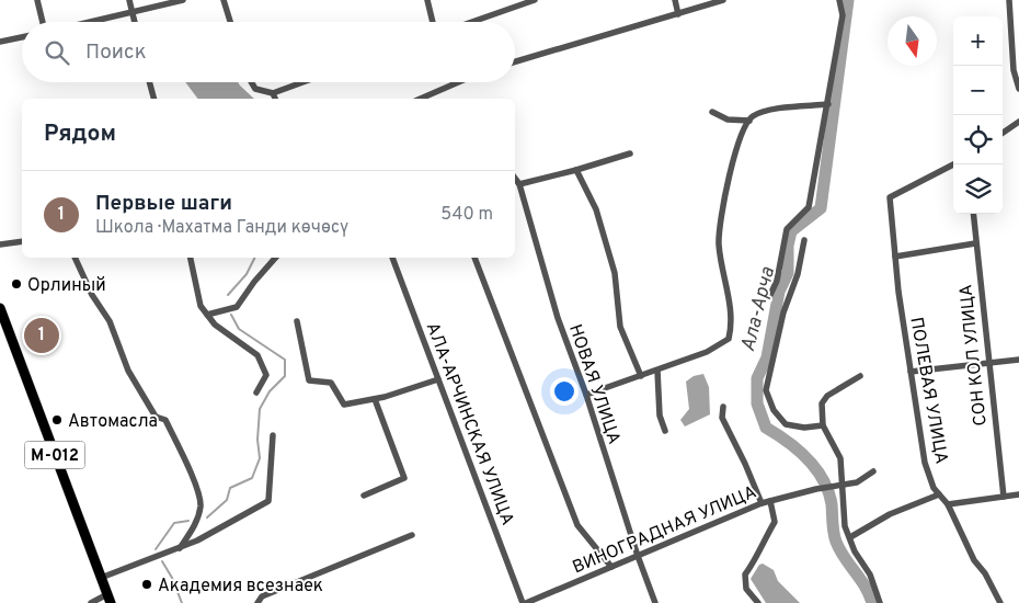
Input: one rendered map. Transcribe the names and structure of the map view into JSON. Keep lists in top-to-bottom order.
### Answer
{
  "streets": {
    "main road": ["М-012"],
    "street": [
      "СОН КОЛ УЛИЦА",
      "НОВАЯ УЛИЦА",
      "ПОЛЕВАЯ УЛИЦА",
      "АЛА-АРЧИНСКАЯ УЛИЦА",
      "ВИНОГРАДНАЯ УЛИЦА"
    ]
  },
  "crossings": [
    ["НОВАЯ УЛИЦА", "ВИНОГРАДНАЯ УЛИЦА"],
    ["АЛА-АРЧИНСКАЯ УЛИЦА", "ВИНОГРАДНАЯ УЛИЦА"]
  ],
  "water": ["Ала-Арча"],
  "places": ["Орлиный", "Автомасла", "Академия всезнаек"],
  "north": "bottom",
  "page": {
    "map_buttons": ["+", "−"],
    "search": "Поиск",
    "heading": "Рядом",
    "list": [
      {
        "mark": "1",
        "name": "Первые шаги",
        "note": "Школа · Махатма Ганди көчөсү",
        "value": "540 m"
      }
    ],
    "pins": "1"
  }
}
